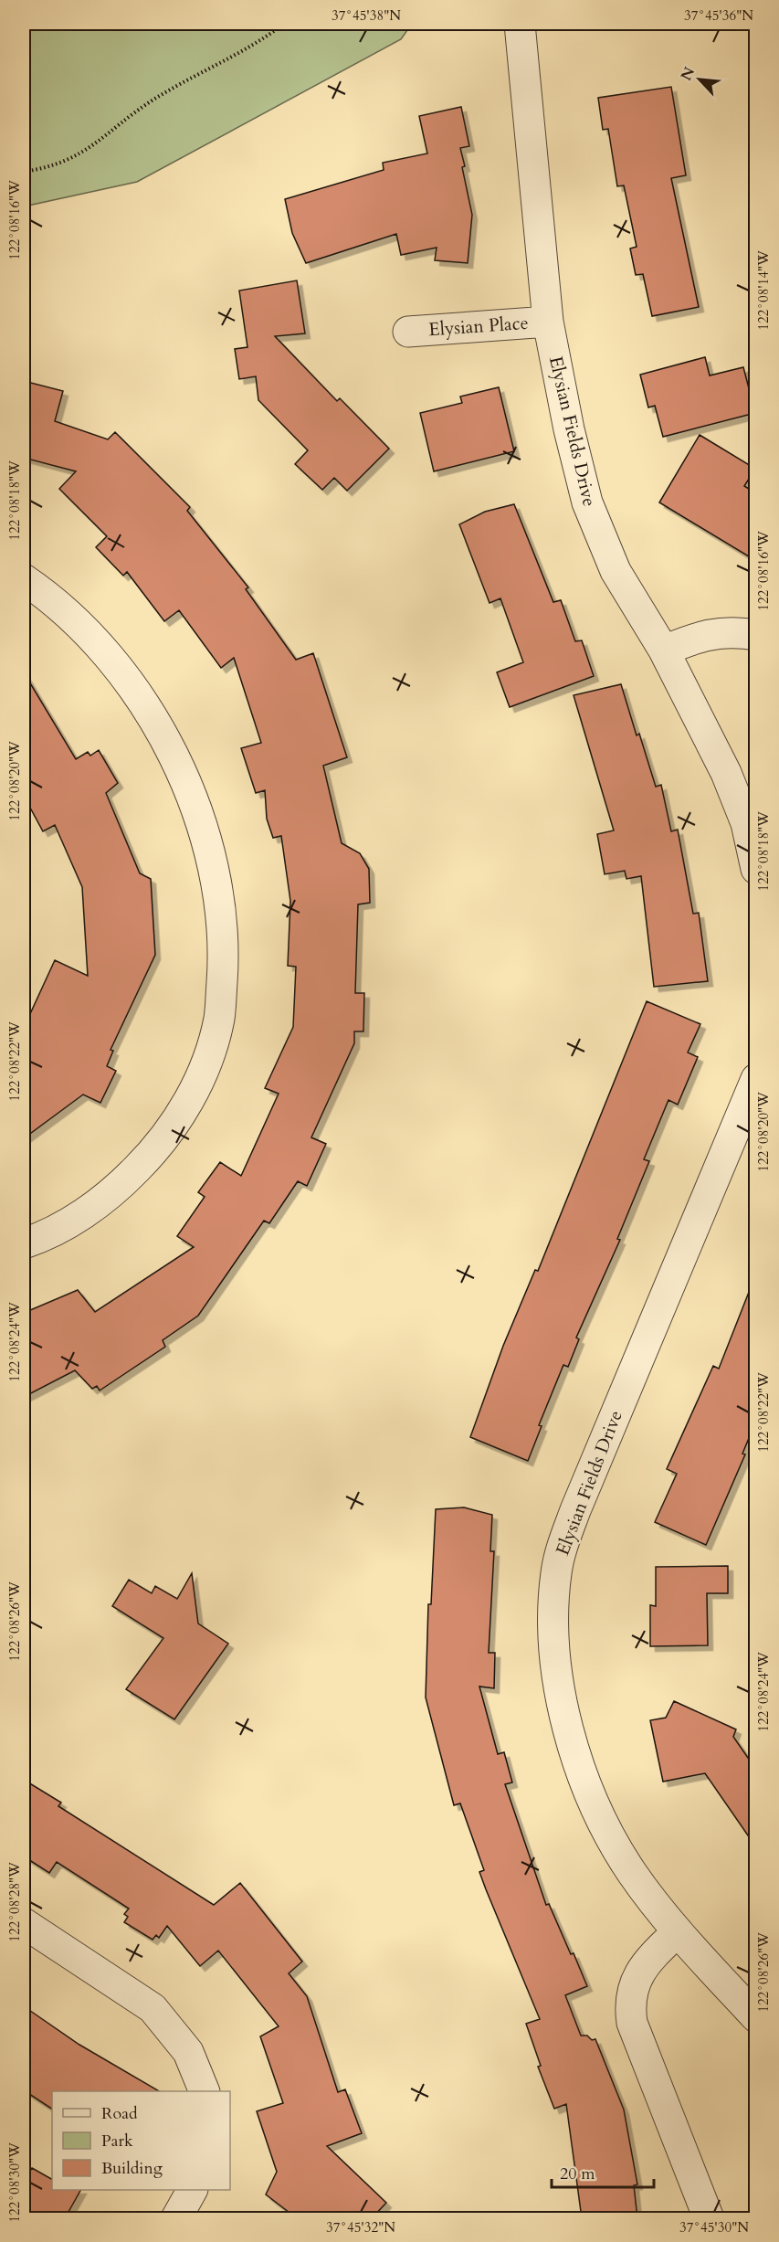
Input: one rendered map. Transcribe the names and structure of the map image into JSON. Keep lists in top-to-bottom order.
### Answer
{
  "streets": {
    "street": ["Elysian Place", "Elysian Fields Drive"]
  },
  "crossings": [
    ["Elysian Place", "Elysian Fields Drive"]
  ],
  "legend": ["Road", "Park", "Building"],
  "scale_bar": "20 m",
  "north": "top left",
  "coordinates": [
    "37°45'38\"N",
    "37°45'36\"N",
    "122°08'16\"W",
    "122°08'14\"W",
    "122°08'18\"W",
    "122°08'20\"W",
    "122°08'22\"W",
    "122°08'24\"W",
    "122°08'26\"W",
    "122°08'28\"W",
    "122°08'30\"W",
    "37°45'32\"N",
    "37°45'30\"N"
  ]
}
